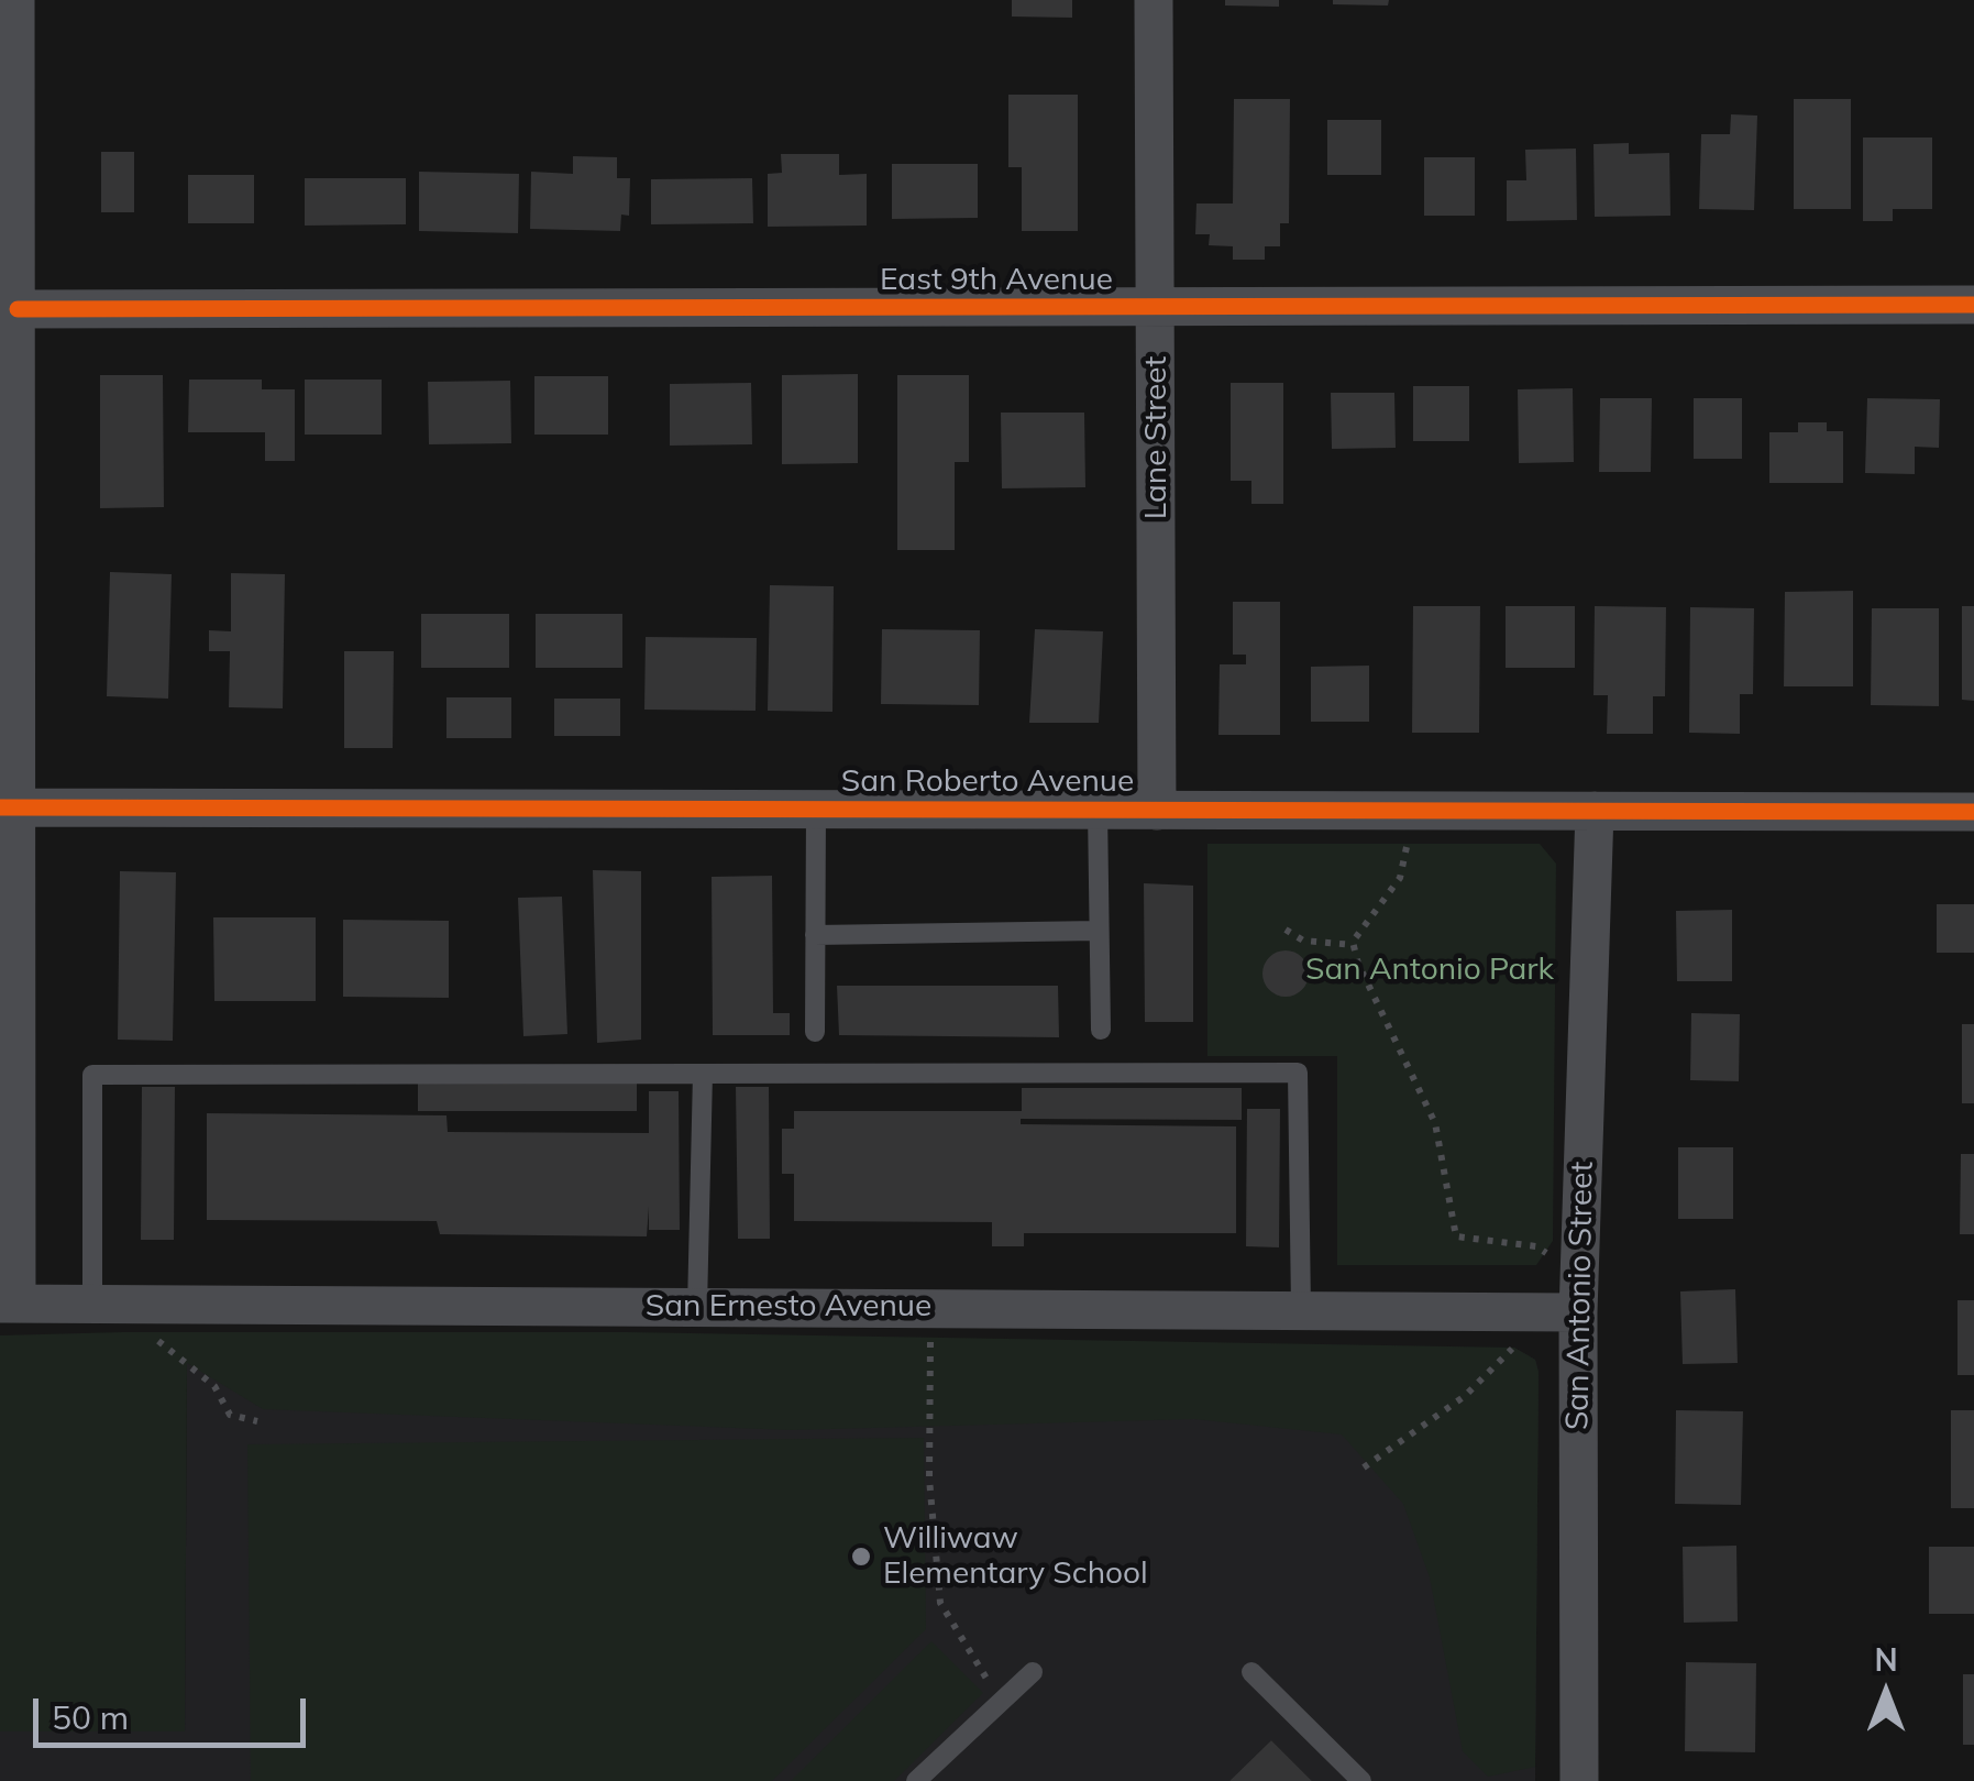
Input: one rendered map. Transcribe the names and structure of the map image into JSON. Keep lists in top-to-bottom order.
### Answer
{
  "streets": {
    "street": [
      "East 9th Avenue",
      "Lane Street",
      "San Roberto Avenue",
      "San Antonio Street",
      "San Ernesto Avenue"
    ]
  },
  "crossings": [
    ["East 9th Avenue", "Lane Street"],
    ["Lane Street", "San Roberto Avenue"],
    ["San Roberto Avenue", "San Antonio Street"],
    ["San Antonio Street", "San Ernesto Avenue"]
  ],
  "parks": ["San Antonio Park"],
  "places": ["Williwaw Elementary School"],
  "scale_bar": "50 m",
  "north": "top"
}
